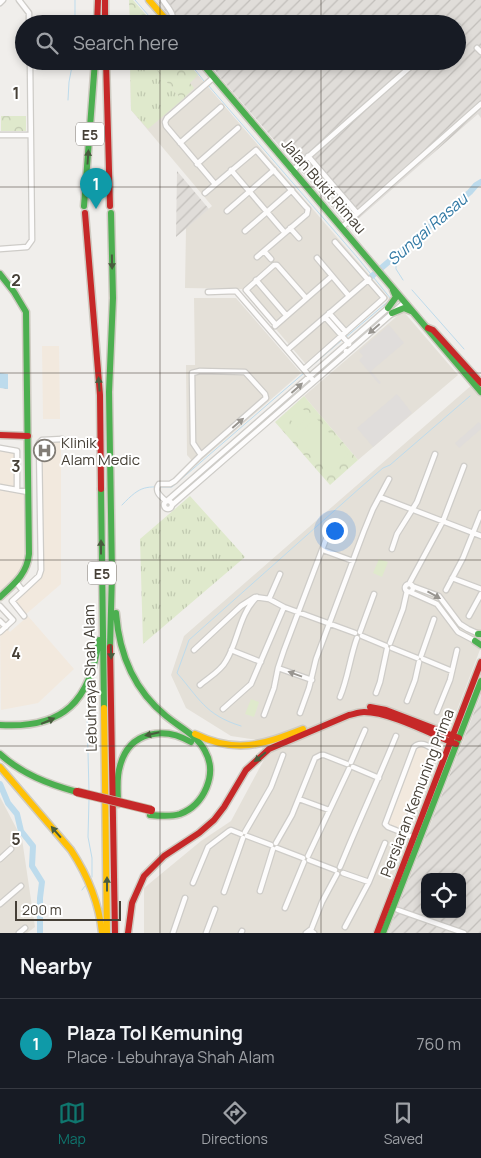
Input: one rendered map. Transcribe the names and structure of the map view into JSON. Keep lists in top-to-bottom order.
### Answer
{
  "streets": {
    "main road": [
      "E5",
      "Jalan Bukit Rimau",
      "Lebuhraya Shah Alam",
      "Persiaran Kemuning Prima"
    ]
  },
  "water": ["Sungai Rasau"],
  "places": {
    "hospital": ["Klinik Alam Medic"]
  },
  "scale_bar": "200 m",
  "page": {
    "search": "Search here",
    "pins": "1",
    "scale": "200 m",
    "heading": "Nearby",
    "list": [
      {
        "mark": "1",
        "name": "Plaza Tol Kemuning",
        "note": "Place · Lebuhraya Shah Alam",
        "value": "760 m"
      }
    ],
    "nav": ["Map", "Directions", "Saved"]
  },
  "grid": {
    "rows": [
      "1",
      "2",
      "3",
      "4",
      "5"
    ]
  }
}
